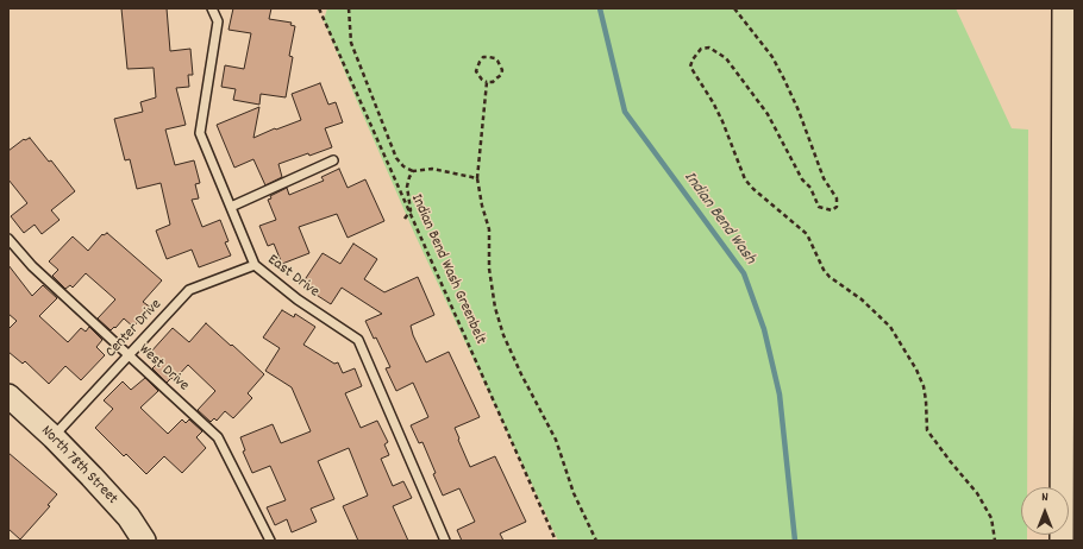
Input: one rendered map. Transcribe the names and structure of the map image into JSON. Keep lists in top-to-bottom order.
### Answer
{
  "streets": {
    "main road": ["North 78th Street"],
    "lane": ["East Drive", "Center Drive", "West Drive"],
    "path": ["Indian Bend Wash Greenbelt"]
  },
  "crossings": [
    ["East Drive", "Center Drive"],
    ["Center Drive", "West Drive"],
    ["Center Drive", "North 78th Street"]
  ],
  "water": ["Indian Bend Wash"],
  "north": "top"
}
